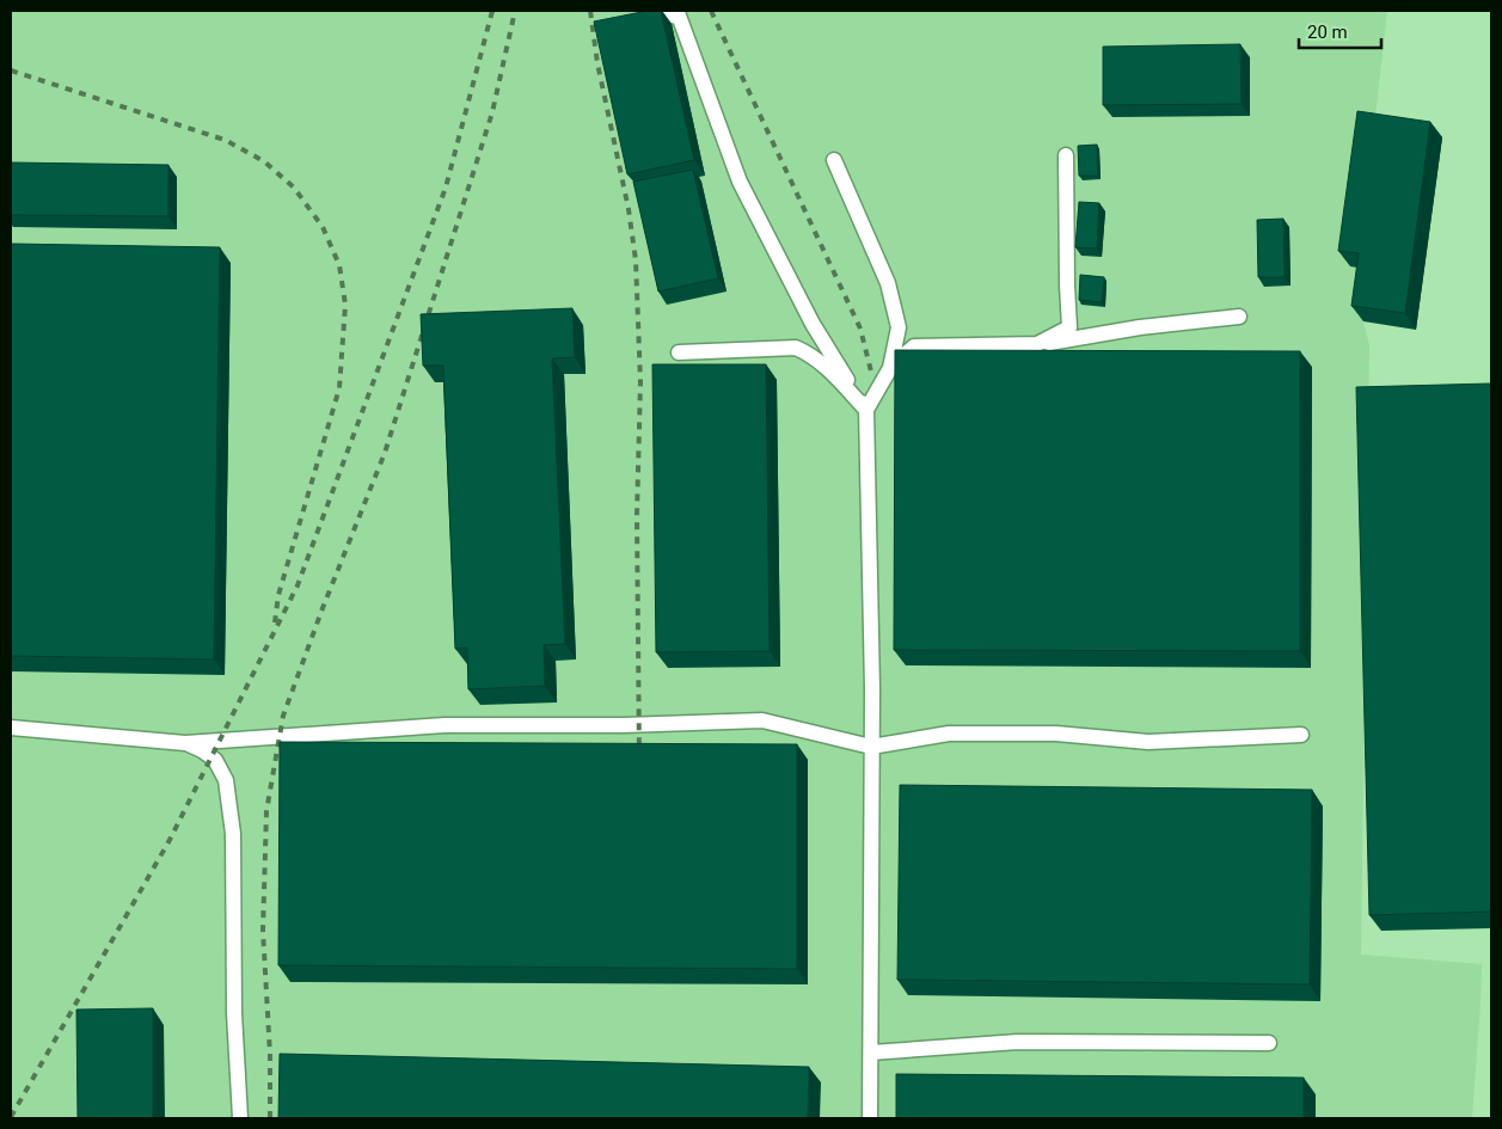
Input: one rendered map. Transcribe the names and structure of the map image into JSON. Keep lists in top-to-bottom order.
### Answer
{
  "scale_bar": "20 m"
}
